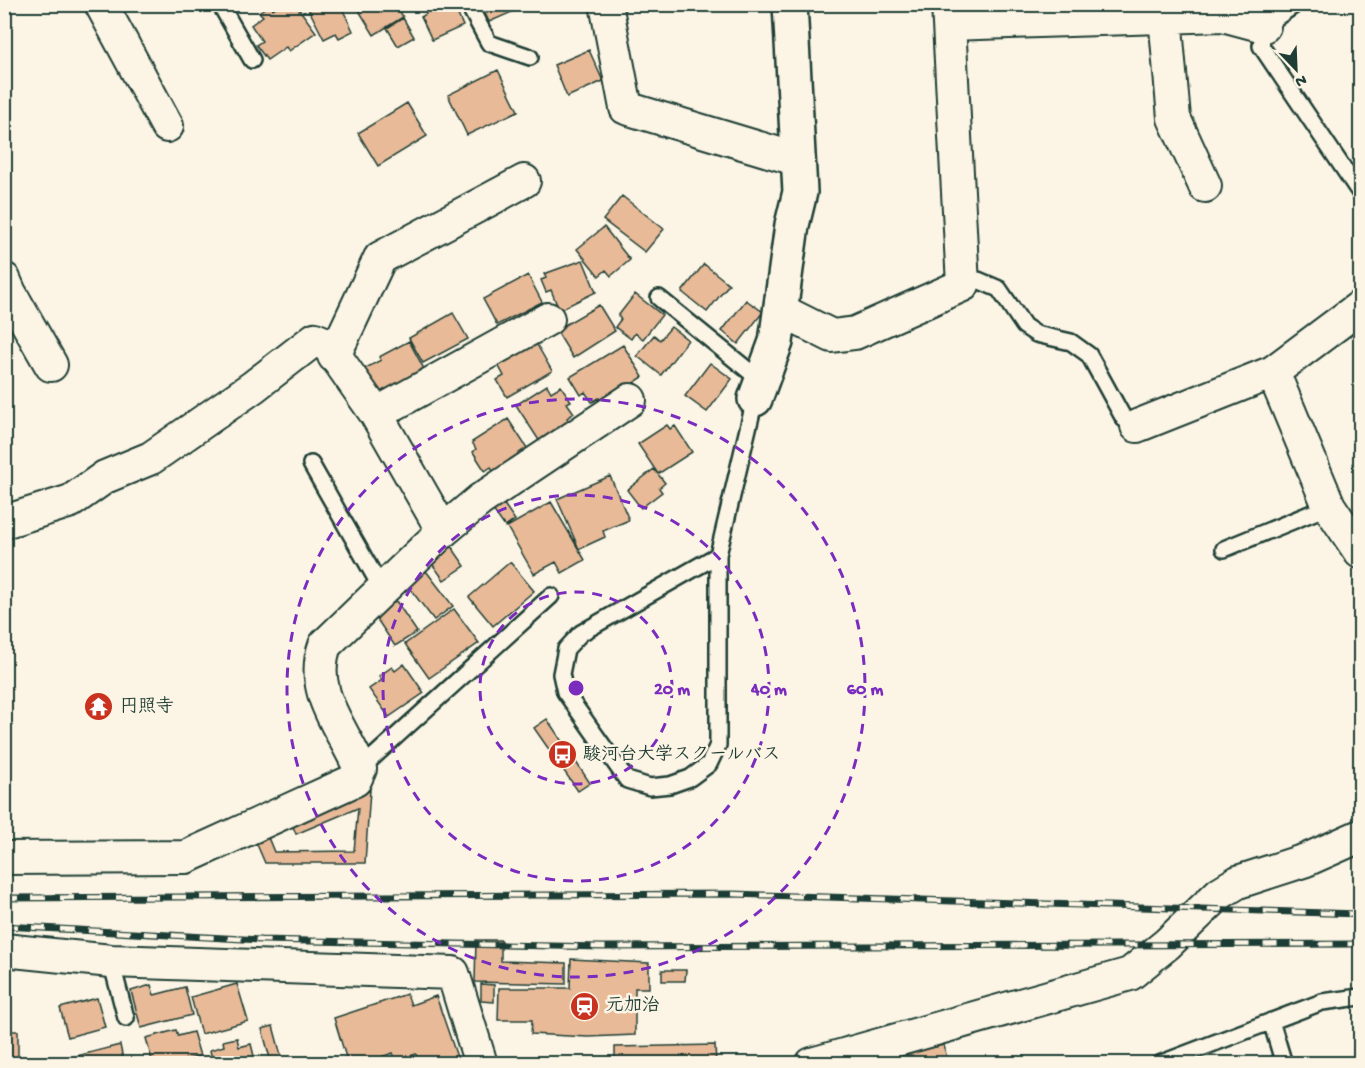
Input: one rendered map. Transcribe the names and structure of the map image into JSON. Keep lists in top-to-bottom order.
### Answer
{
  "places": {
    "temple": ["円照寺"],
    "bus stop": ["駿河台大学スクールバス"],
    "station": ["元加治"]
  },
  "north": "bottom right",
  "rings": ["20 m", "40 m", "60 m"]
}
